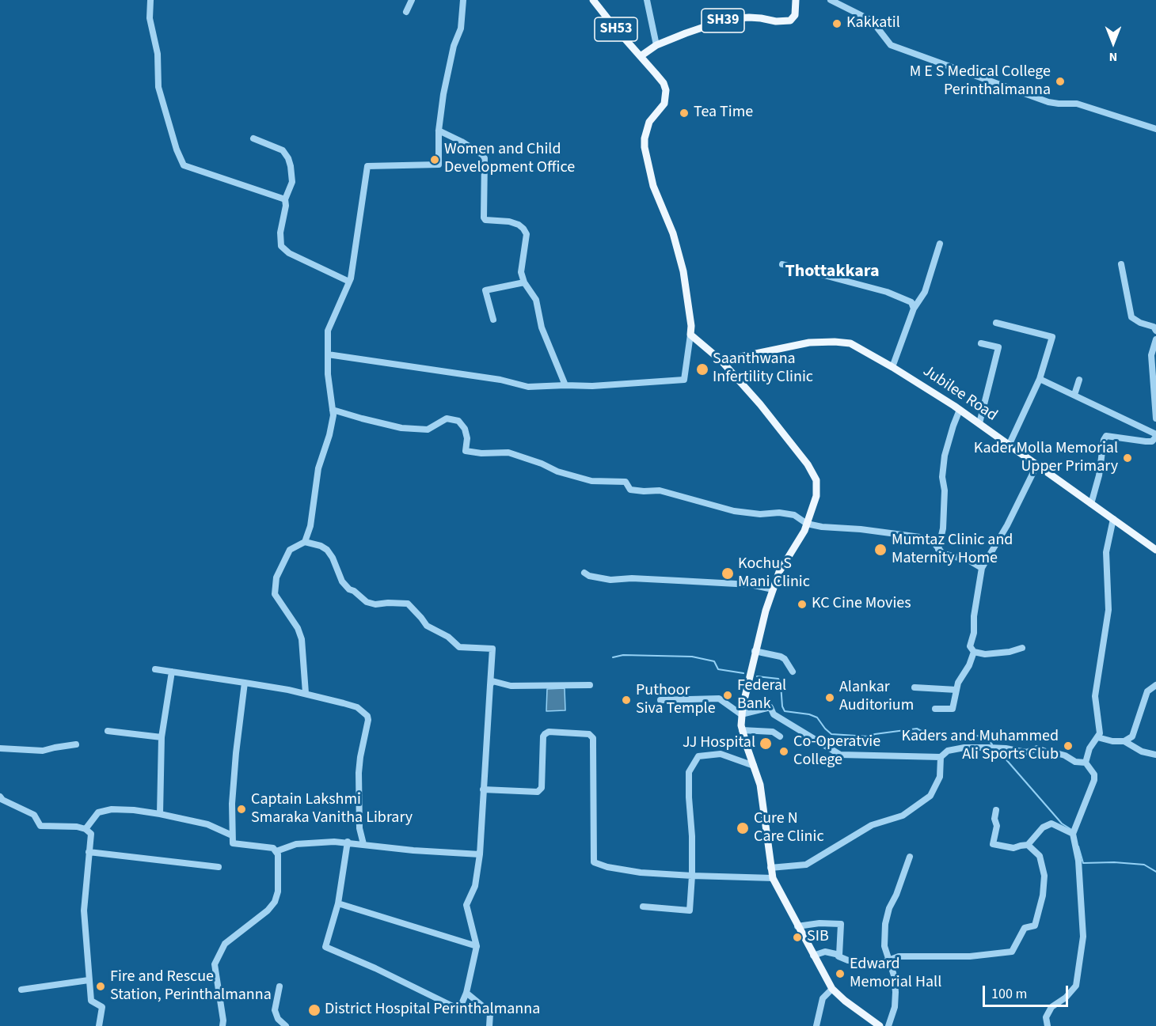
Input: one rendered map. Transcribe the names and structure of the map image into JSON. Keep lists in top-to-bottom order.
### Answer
{
  "streets": {
    "main road": ["SH39", "SH53", "Jubilee Road"]
  },
  "crossings": [
    ["SH39", "SH53"]
  ],
  "districts": ["Thottakkara"],
  "places": [
    "Kakkatil",
    "M E S Medical College Perinthalmanna",
    "Tea Time",
    "Women and Child Development Office",
    "Saanthwana Infertility Clinic",
    "Kader Molla Memorial Upper Primary",
    "Mumtaz Clinic and Maternity Home",
    "Kochu S Mani Clinic",
    "KC Cine Movies",
    "Federal Bank",
    "Alankar Auditorium",
    "Puthoor Siva Temple",
    "JJ Hospital",
    "Kaders and Muhammed Ali Sports Club",
    "Co-Operatvie College",
    "Captain Lakshmi Smaraka Vanitha Library",
    "Cure N Care Clinic",
    "SIB",
    "Edward Memorial Hall",
    "Fire and Rescue Station, Perinthalmanna",
    "District Hospital Perinthalmanna"
  ],
  "scale_bar": "100 m",
  "north": "bottom"
}
